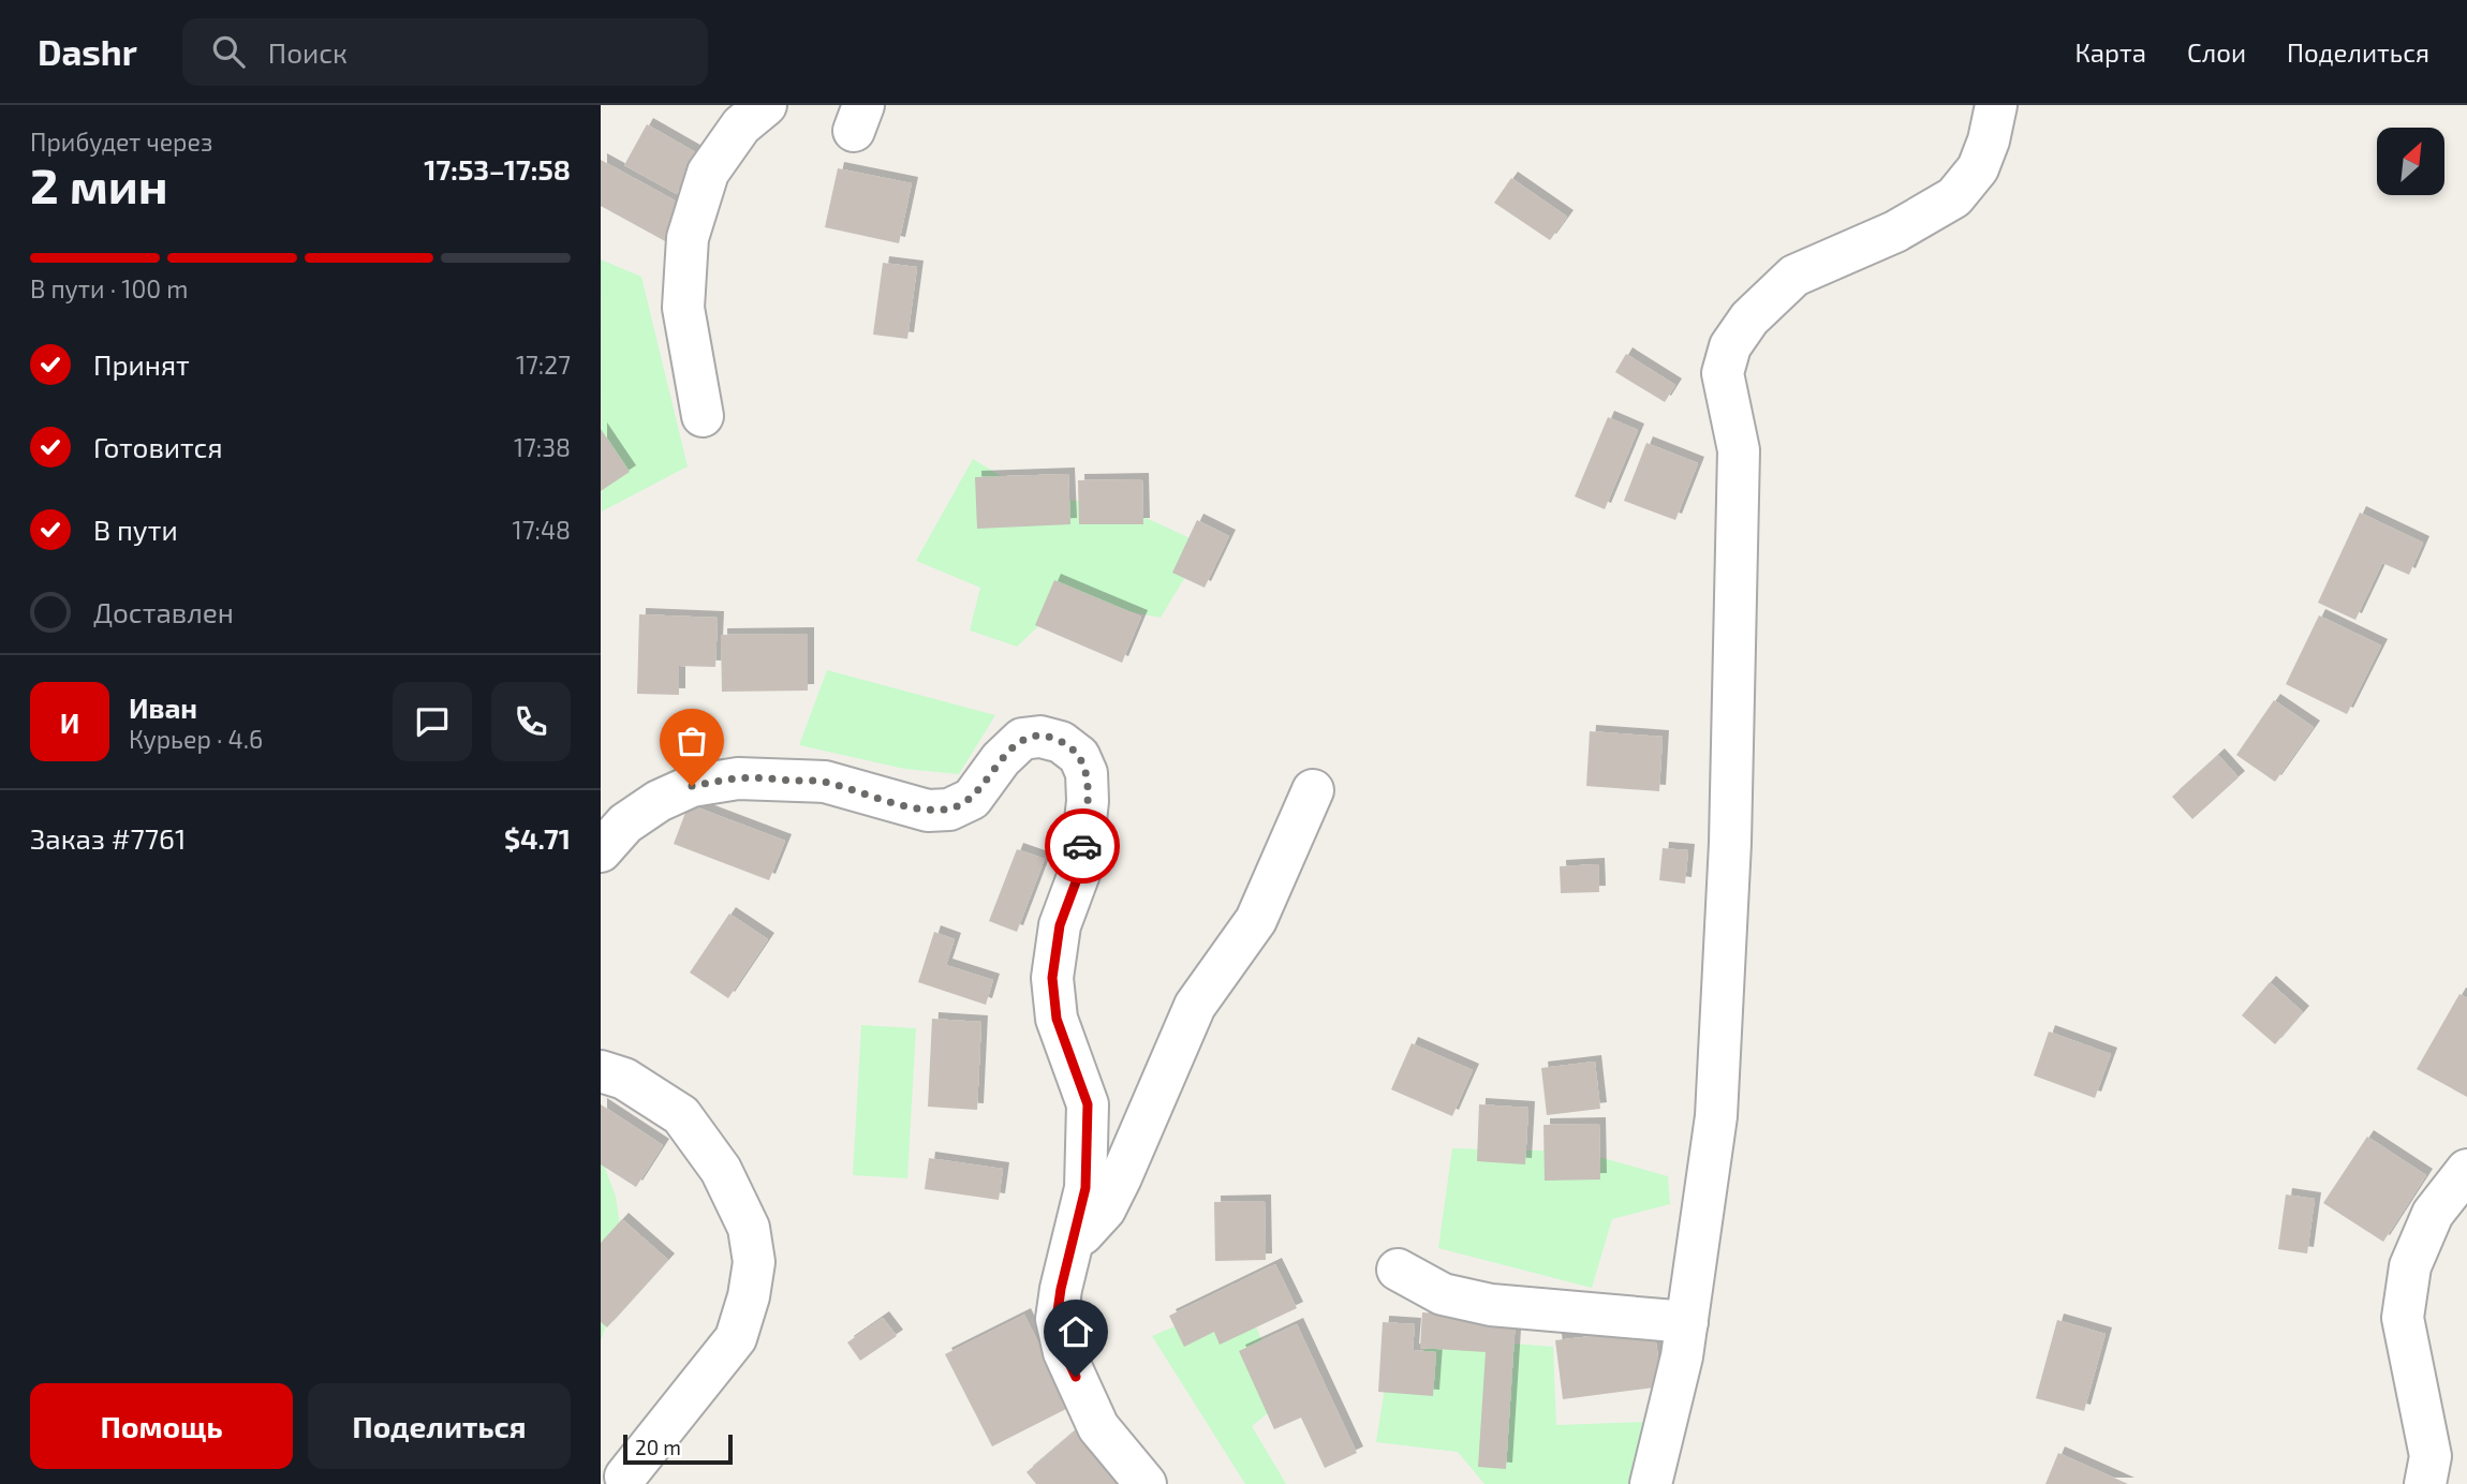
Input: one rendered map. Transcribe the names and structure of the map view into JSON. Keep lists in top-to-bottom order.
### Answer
{
  "scale_bar": "20 m",
  "north": "top right",
  "page": {
    "header": "Dashr",
    "search": "Поиск",
    "nav": ["Карта", "Слои", "Поделиться"],
    "heading": ["2 мин", "Прибудет через", "17:53–17:58"],
    "panel": [
      "Иван",
      "Курьер · 4.6",
      "Заказ #7761",
      "$4.71"
    ],
    "bar": "В пути · 100 m",
    "list": [
      ["Принят", "17:27"],
      ["Готовится", "17:38"],
      ["В пути", "17:48"],
      "Доставлен"
    ],
    "round": "И",
    "buttons": ["Помощь", "Поделиться"],
    "scale": "20 m"
  }
}
